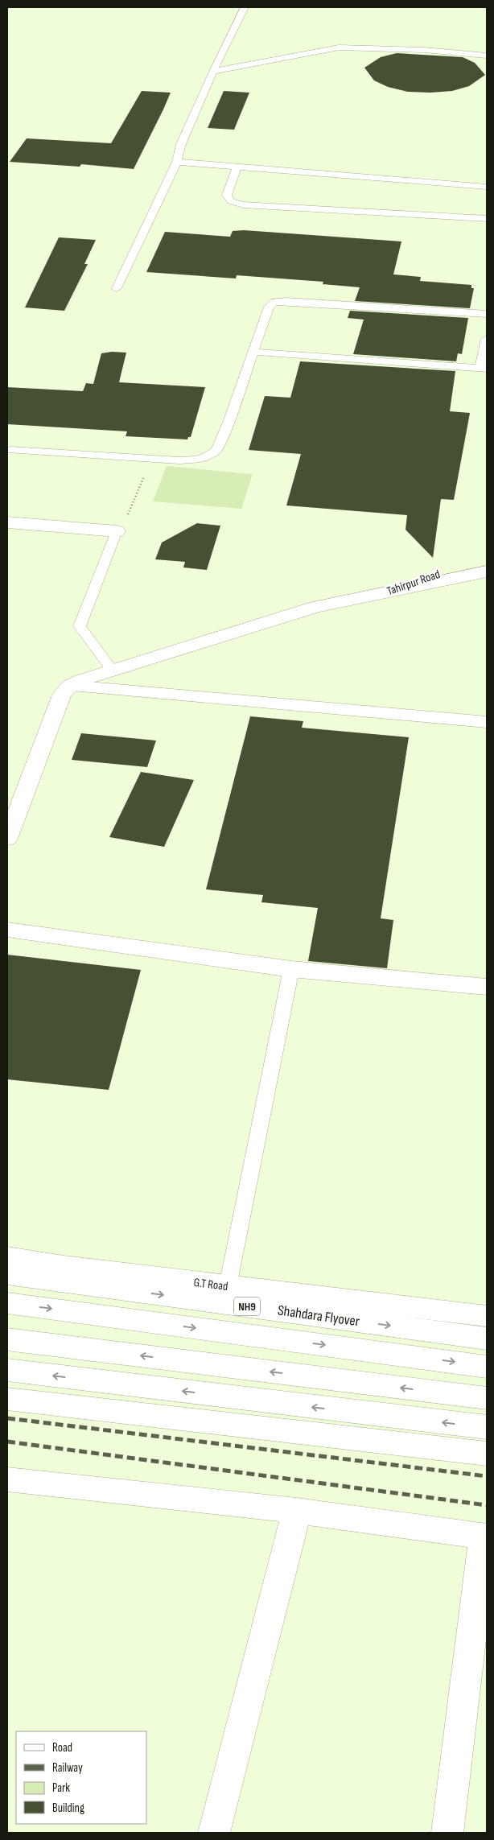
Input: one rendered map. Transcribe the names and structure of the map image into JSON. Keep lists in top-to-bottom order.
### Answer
{
  "streets": {
    "main road": [
      "Tahirpur Road",
      "G.T Road",
      "NH9",
      "Shahdara Flyover"
    ]
  },
  "legend": [
    "Road",
    "Railway",
    "Park",
    "Building"
  ]
}
